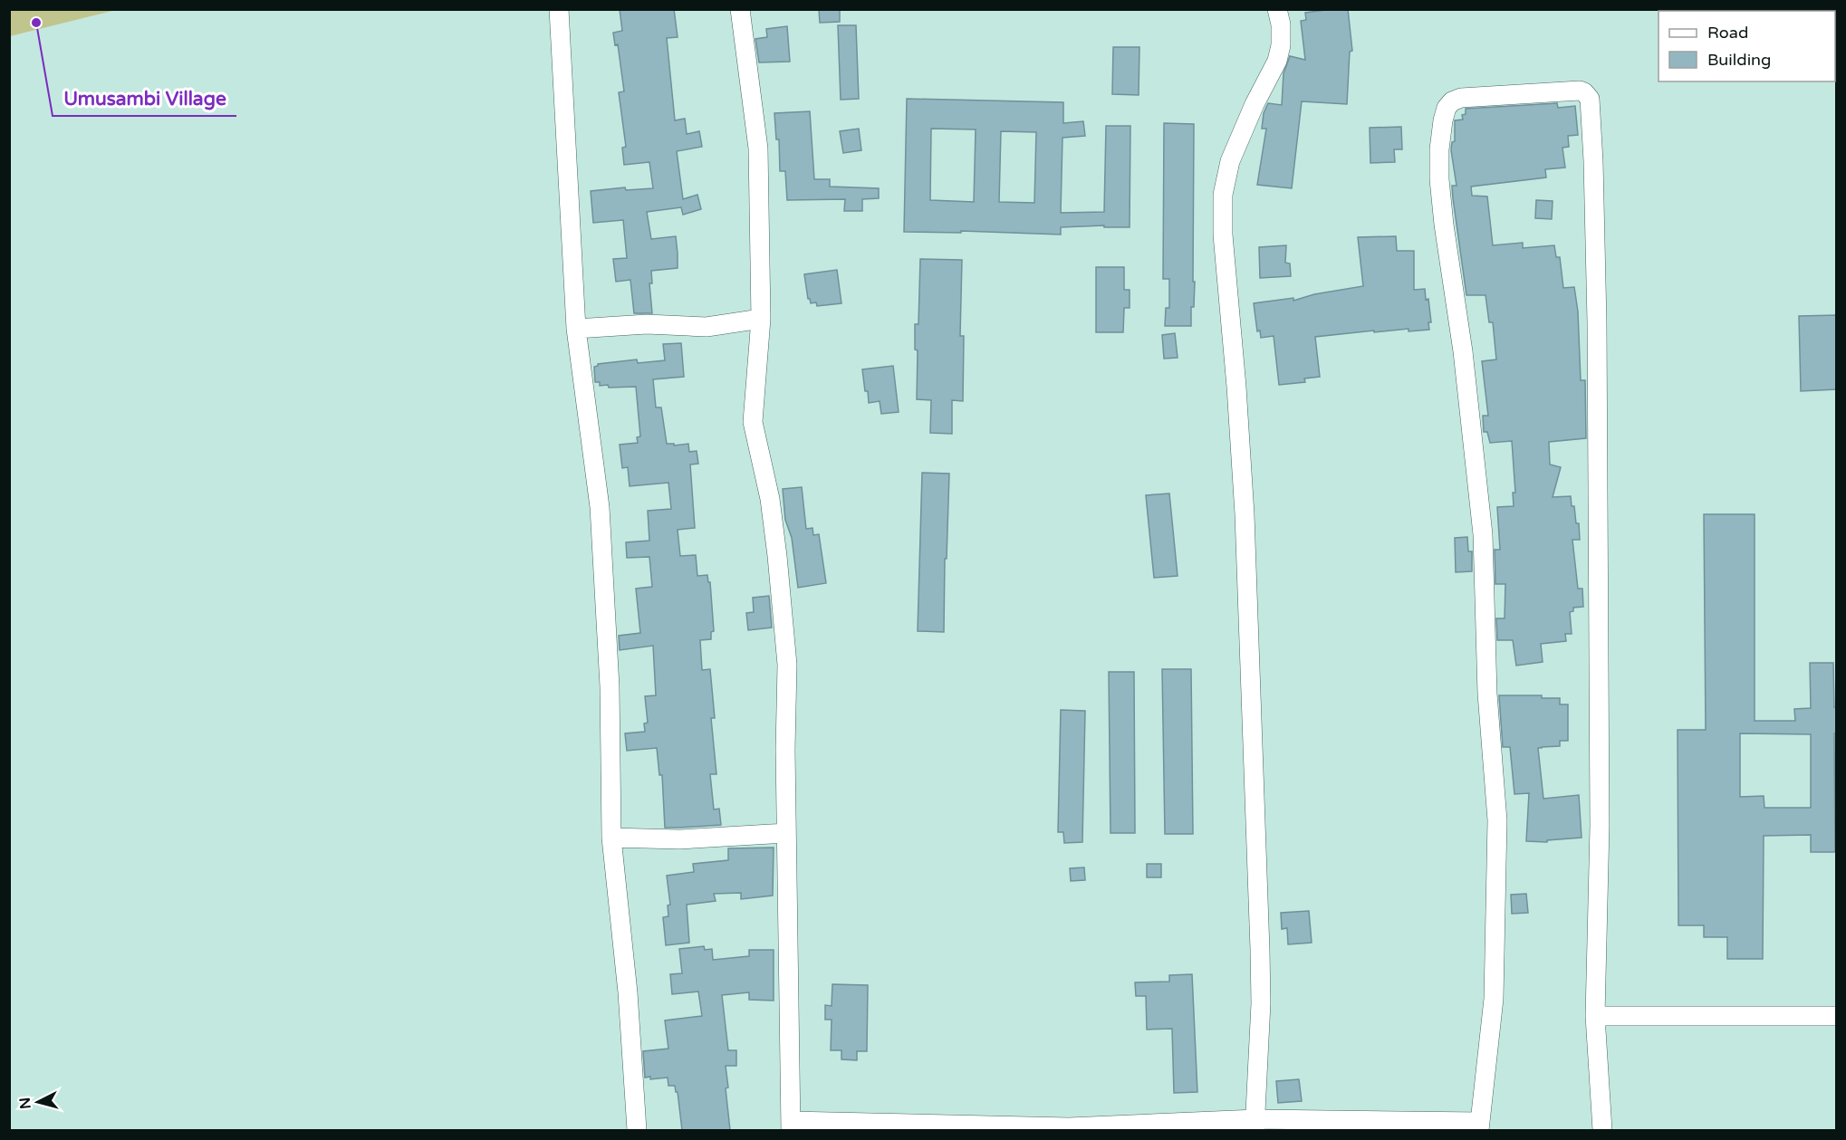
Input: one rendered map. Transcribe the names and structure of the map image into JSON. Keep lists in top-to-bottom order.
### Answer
{
  "places": ["Umusambi Village"],
  "legend": ["Road", "Building"],
  "north": "left"
}
